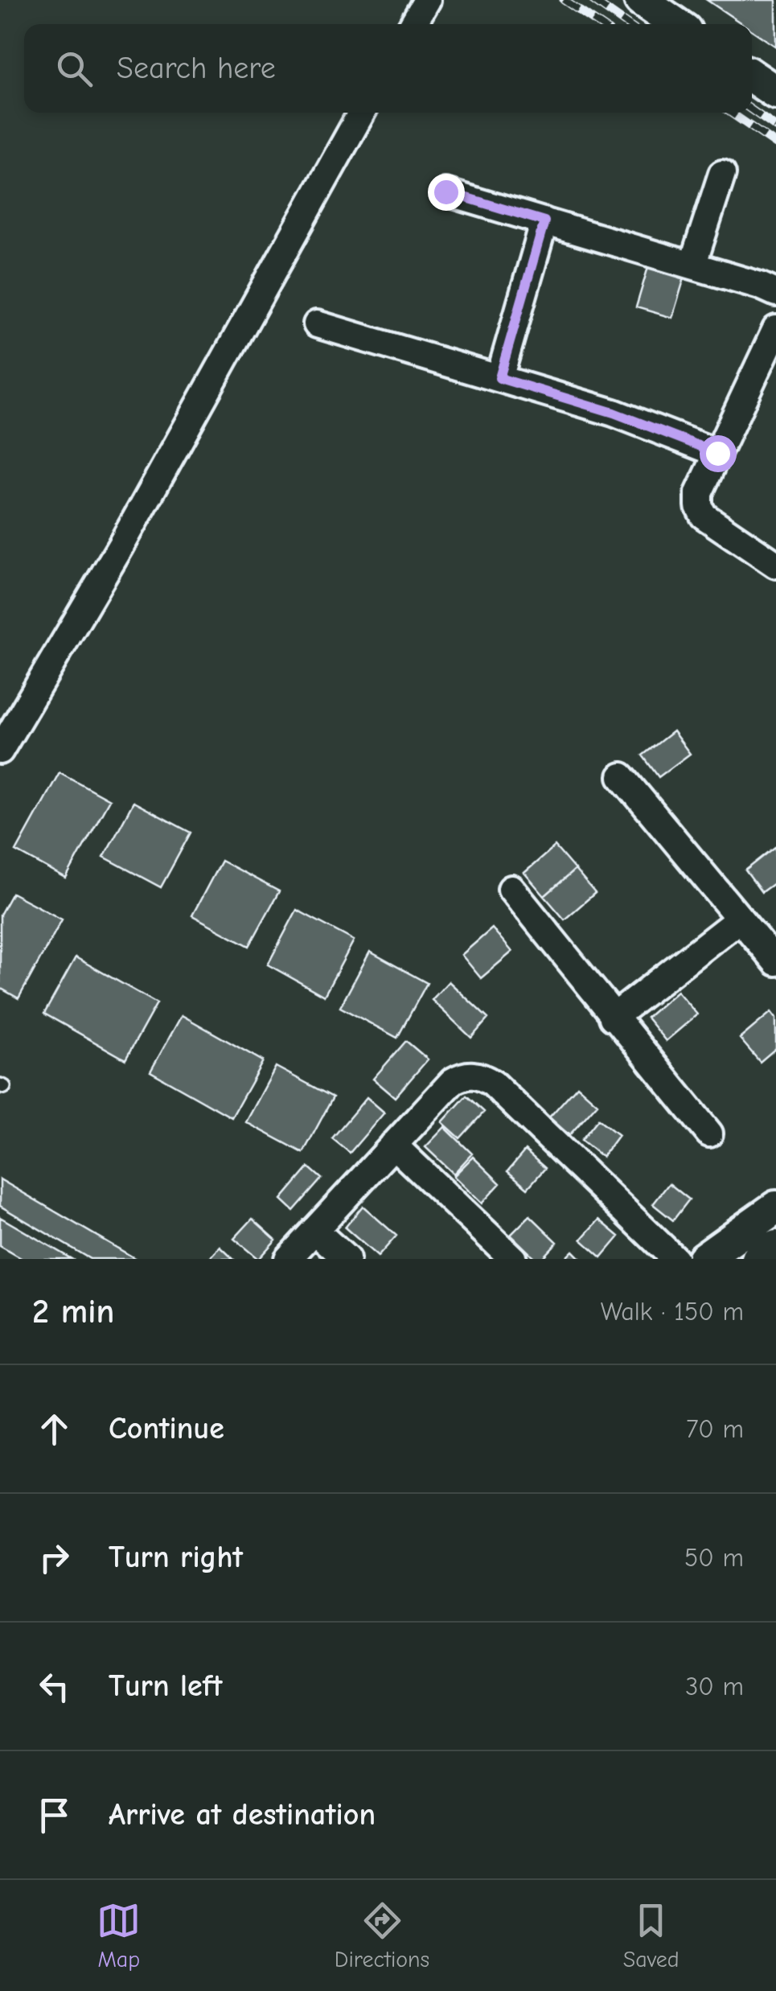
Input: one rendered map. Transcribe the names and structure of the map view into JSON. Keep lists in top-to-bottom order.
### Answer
{
  "page": {
    "search": "Search here",
    "heading": ["2 min", "Walk · 150 m"],
    "list": [
      ["Continue", "70 m"],
      ["Turn right", "50 m"],
      ["Turn left", "30 m"],
      "Arrive at destination"
    ],
    "nav": ["Map", "Directions", "Saved"]
  }
}
